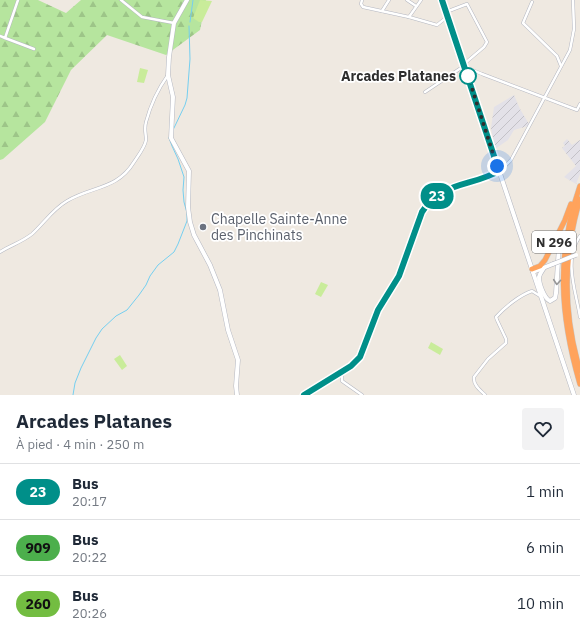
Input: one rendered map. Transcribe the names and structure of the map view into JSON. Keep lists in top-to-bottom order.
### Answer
{
  "streets": {
    "highway": ["N 296"]
  },
  "places": ["Arcades Platanes", "Chapelle Sainte-Anne des Pinchinats"],
  "lines": ["bus line 23"],
  "page": {
    "on_map": "23",
    "heading": ["Arcades Platanes", "À pied · 4 min · 250 m"],
    "list": [
      {
        "mark": "23",
        "name": "Bus",
        "note": "20:17",
        "value": "1 min"
      },
      {
        "mark": "909",
        "name": "Bus",
        "note": "20:22",
        "value": "6 min"
      },
      {
        "mark": "260",
        "name": "Bus",
        "note": "20:26",
        "value": "10 min"
      }
    ]
  }
}
